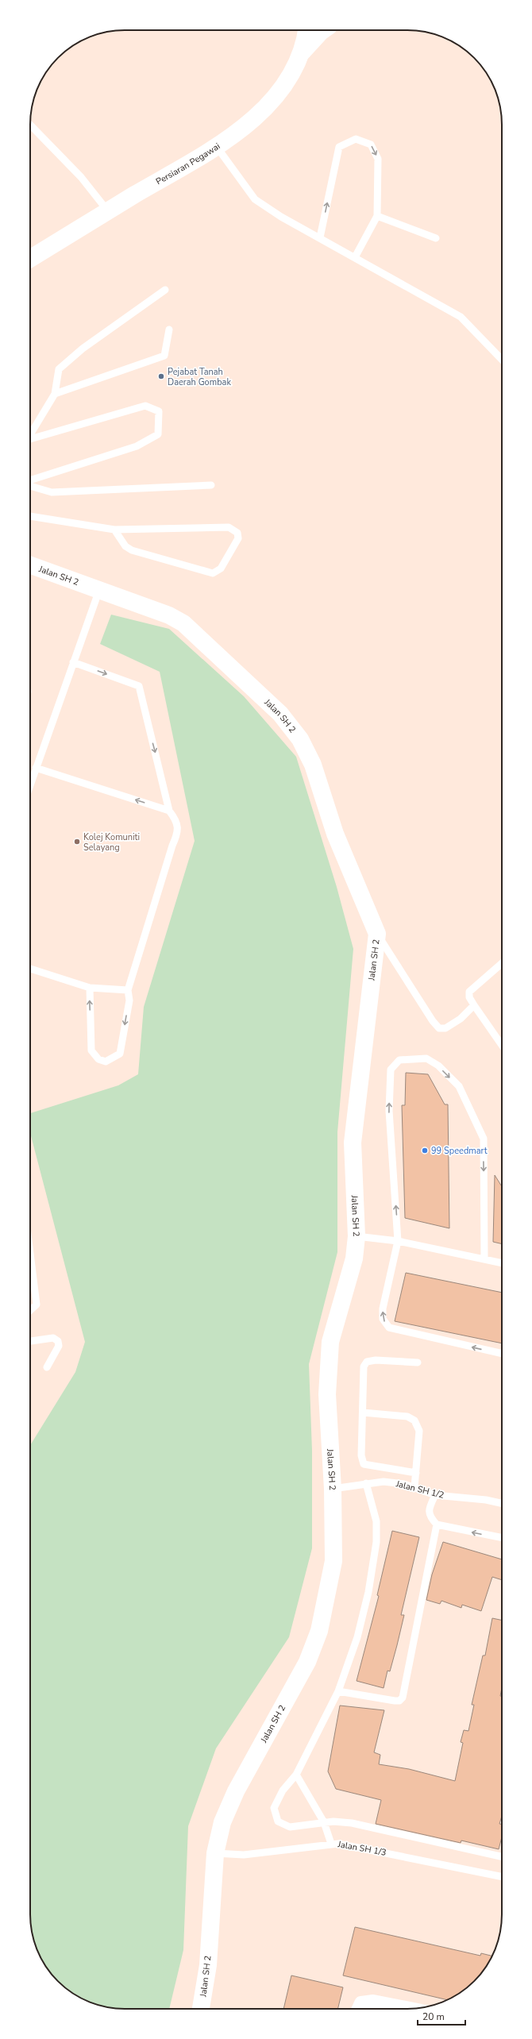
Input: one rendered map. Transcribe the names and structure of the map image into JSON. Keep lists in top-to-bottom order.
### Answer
{
  "streets": {
    "street": ["Persiaran Pegawai", "Jalan SH 2"],
    "lane": ["Jalan SH 1/2", "Jalan SH 1/3"]
  },
  "crossings": [
    ["Jalan SH 2", "Jalan SH 1/2"],
    ["Jalan SH 2", "Jalan SH 1/3"]
  ],
  "places": ["Pejabat Tanah Daerah Gombak", "Kolej Komuniti Selayang", "99 Speedmart"],
  "scale_bar": "20 m"
}
